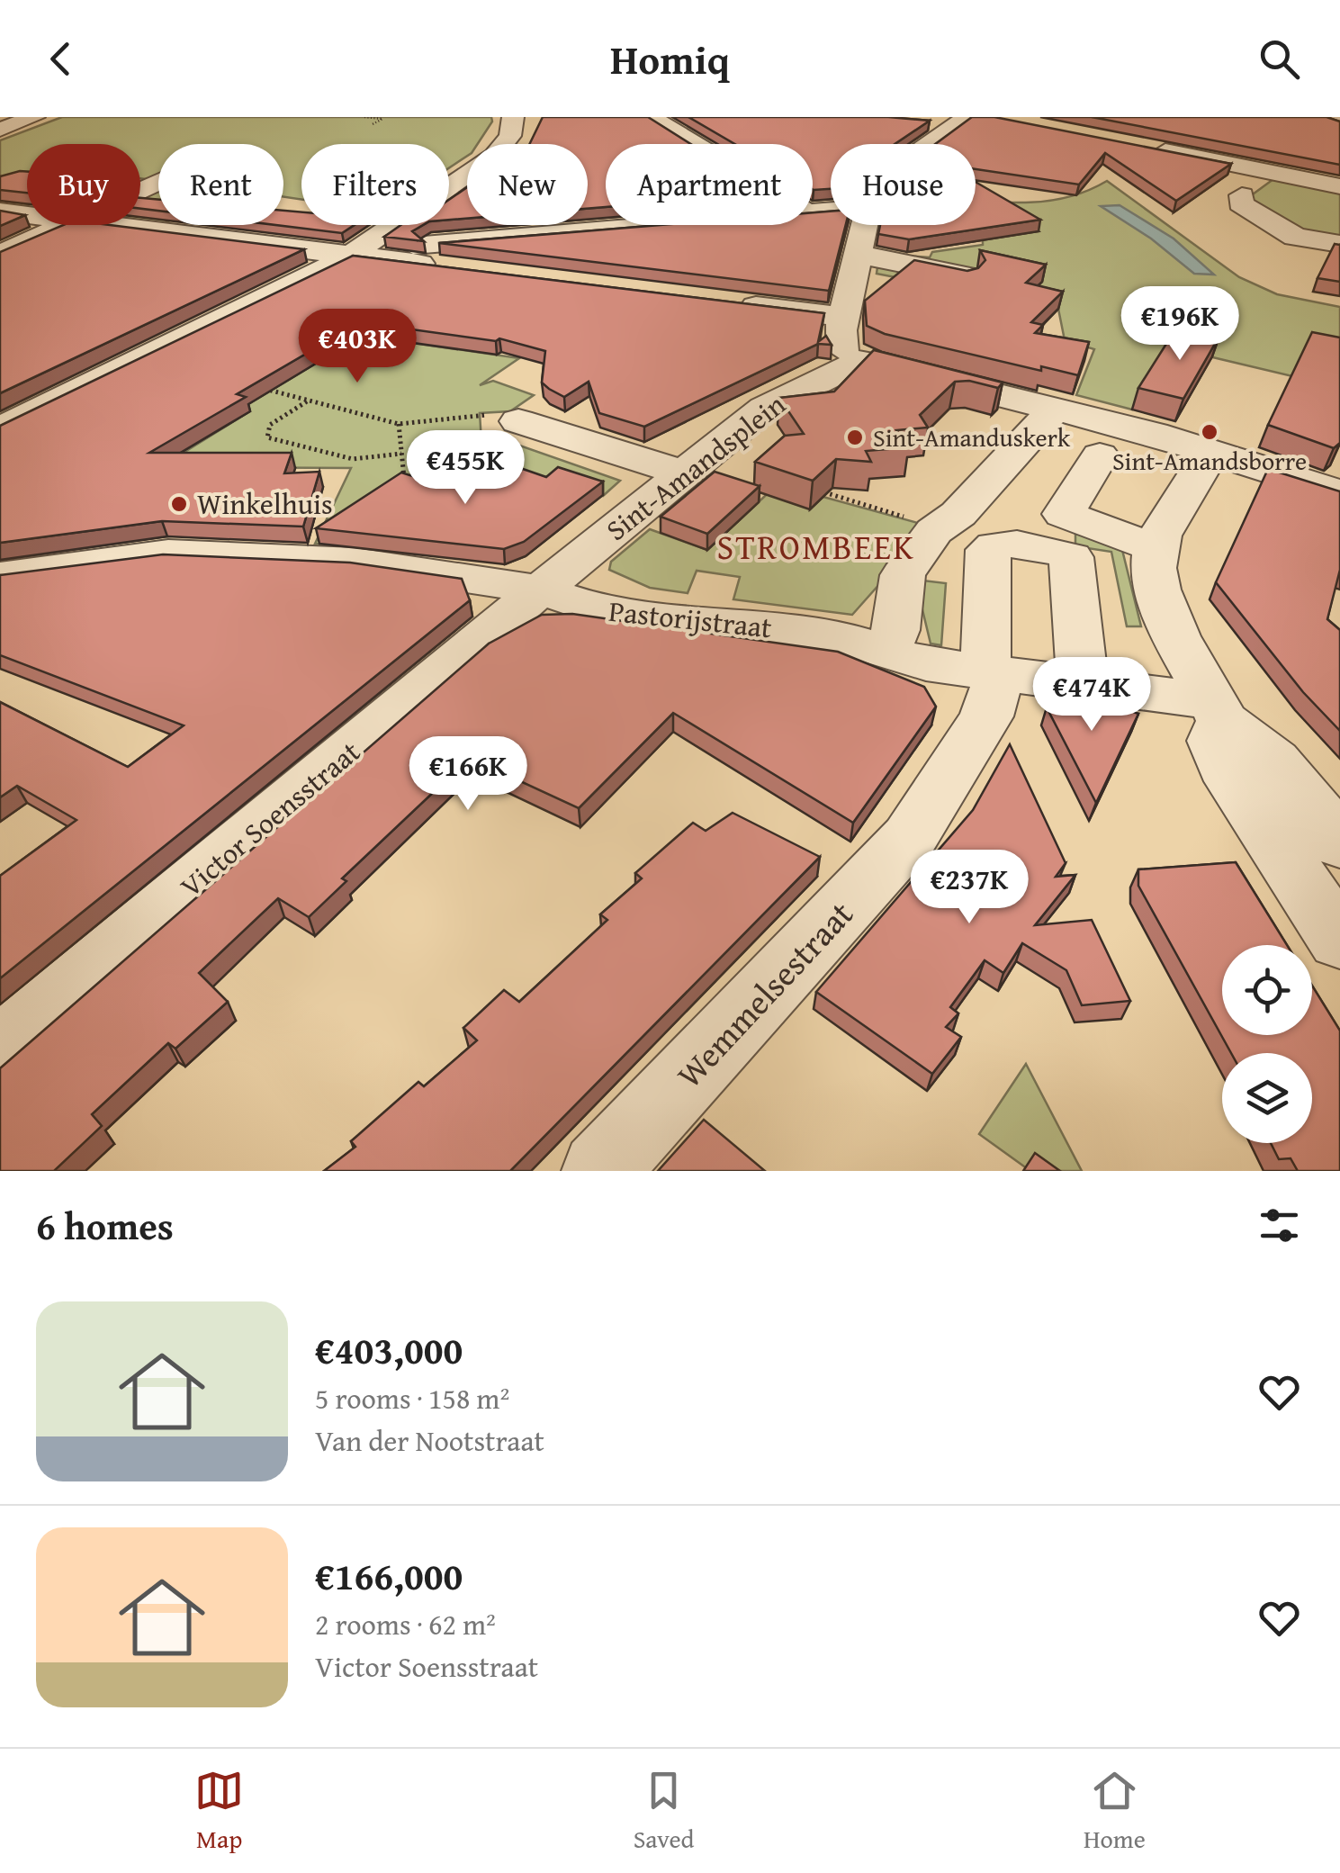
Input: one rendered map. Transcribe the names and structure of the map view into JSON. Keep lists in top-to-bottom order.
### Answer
{
  "streets": {
    "street": [
      "Sint-Amandsplein",
      "Pastorijstraat",
      "Victor Soensstraat",
      "Wemmelsestraat"
    ]
  },
  "crossings": [
    ["Sint-Amandsplein", "Pastorijstraat"],
    ["Sint-Amandsplein", "Victor Soensstraat"],
    ["Pastorijstraat", "Victor Soensstraat"]
  ],
  "districts": ["STROMBEEK"],
  "places": ["Sint-Amandsborre", "Sint-Amanduskerk", "Winkelhuis"],
  "page": {
    "header": "Homiq",
    "chip": [
      "Buy",
      "Rent",
      "Filters",
      "New",
      "Apartment",
      "House"
    ],
    "price": [
      "€196K",
      "€403K",
      "€455K",
      "€474K",
      "€166K",
      "€237K"
    ],
    "heading": "6 homes",
    "list": [
      {
        "name": "€403,000",
        "note": "5 rooms · 158 m² · Van der Nootstraat"
      },
      {
        "name": "€166,000",
        "note": "2 rooms · 62 m² · Victor Soensstraat"
      }
    ],
    "tabs": ["Map", "Saved", "Home"]
  }
}
